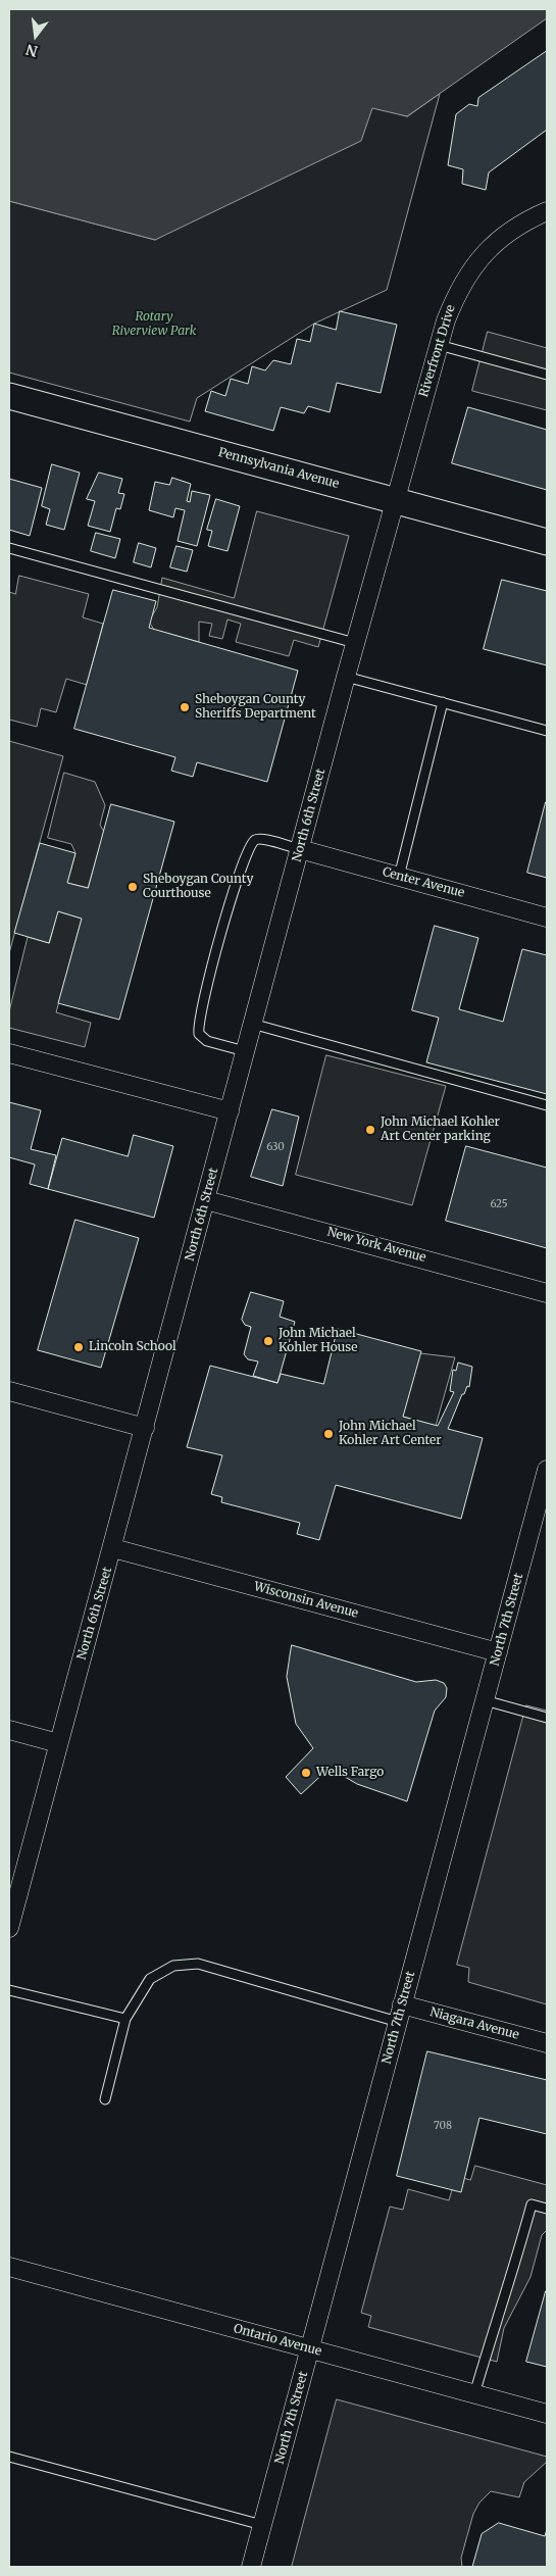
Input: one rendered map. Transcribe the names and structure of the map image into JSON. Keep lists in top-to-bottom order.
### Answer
{
  "streets": {
    "street": [
      "Riverfront Drive",
      "Pennsylvania Avenue",
      "North 6th Street",
      "Center Avenue",
      "New York Avenue",
      "Wisconsin Avenue",
      "North 7th Street",
      "Niagara Avenue",
      "Ontario Avenue"
    ]
  },
  "crossings": [
    ["Riverfront Drive", "Pennsylvania Avenue"],
    ["Riverfront Drive", "North 6th Street"],
    ["Pennsylvania Avenue", "North 6th Street"],
    ["North 6th Street", "Center Avenue"],
    ["North 6th Street", "New York Avenue"],
    ["North 6th Street", "Wisconsin Avenue"],
    ["Wisconsin Avenue", "North 7th Street"],
    ["North 7th Street", "Niagara Avenue"],
    ["North 7th Street", "Ontario Avenue"]
  ],
  "parks": ["Rotary Riverview Park"],
  "places": [
    "Sheboygan County Sheriffs Department",
    "Sheboygan County Courthouse",
    "John Michael Kohler Art Center parking",
    "John Michael Kohler House",
    "Lincoln School",
    "John Michael Kohler Art Center",
    "Wells Fargo"
  ],
  "house_numbers": ["630", "625", "708"],
  "north": "bottom"
}
